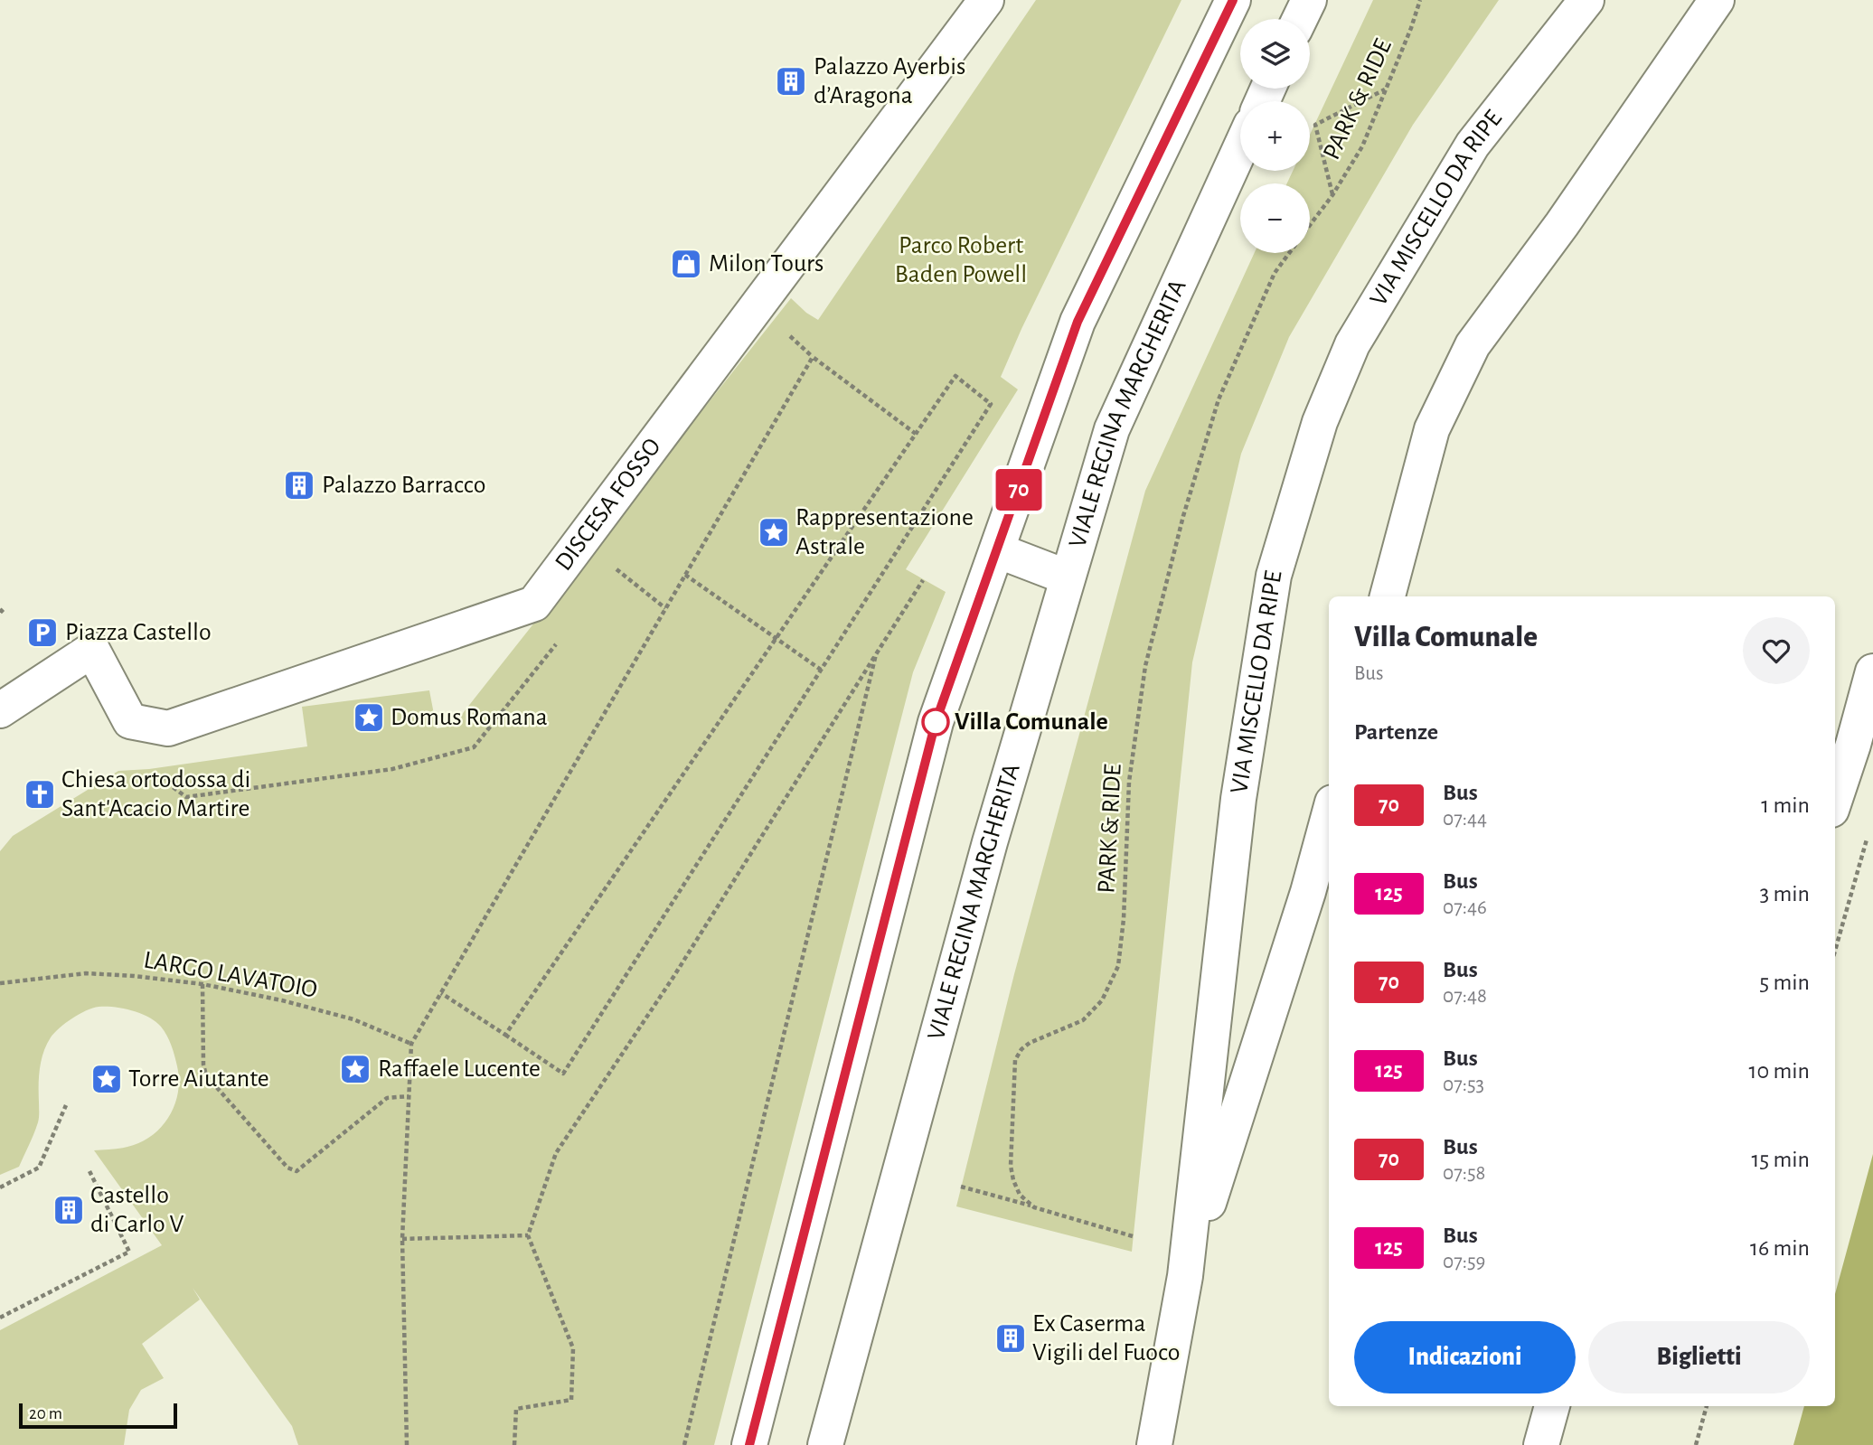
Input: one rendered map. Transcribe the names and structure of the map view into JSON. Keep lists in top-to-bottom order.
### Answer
{
  "streets": {
    "street": ["VIA MISCELLO DA RIPE", "VIALE REGINA MARGHERITA", "DISCESA FOSSO"],
    "path": ["PARK & RIDE", "LARGO LAVATOIO"]
  },
  "parks": ["Parco Robert Baden Powell"],
  "places": {
    "building": [
      "Palazzo Ayerbis d’Aragona",
      "Palazzo Barracco",
      "Castello di Carlo V",
      "Ex Caserma Vigili del Fuoco"
    ],
    "shop": ["Milon Tours"],
    "place": [
      "Rappresentazione Astrale",
      "Domus Romana",
      "Raffaele Lucente",
      "Torre Aiutante"
    ],
    "parking": ["Piazza Castello"],
    "other": ["Villa Comunale"],
    "church": ["Chiesa ortodossa di Sant'Acacio Martire"]
  },
  "lines": ["bus line 70"],
  "scale_bar": "20 m",
  "page": {
    "on_map": "70",
    "map_buttons": ["+", "−"],
    "heading": [
      ["Villa Comunale", "Bus"],
      "Partenze"
    ],
    "list": [
      {
        "mark": "70",
        "name": "Bus",
        "note": "07:44",
        "value": "1 min"
      },
      {
        "mark": "125",
        "name": "Bus",
        "note": "07:46",
        "value": "3 min"
      },
      {
        "mark": "70",
        "name": "Bus",
        "note": "07:48",
        "value": "5 min"
      },
      {
        "mark": "125",
        "name": "Bus",
        "note": "07:53",
        "value": "10 min"
      },
      {
        "mark": "70",
        "name": "Bus",
        "note": "07:58",
        "value": "15 min"
      },
      {
        "mark": "125",
        "name": "Bus",
        "note": "07:59",
        "value": "16 min"
      }
    ],
    "buttons": ["Indicazioni", "Biglietti"],
    "scale": "20 m"
  }
}
